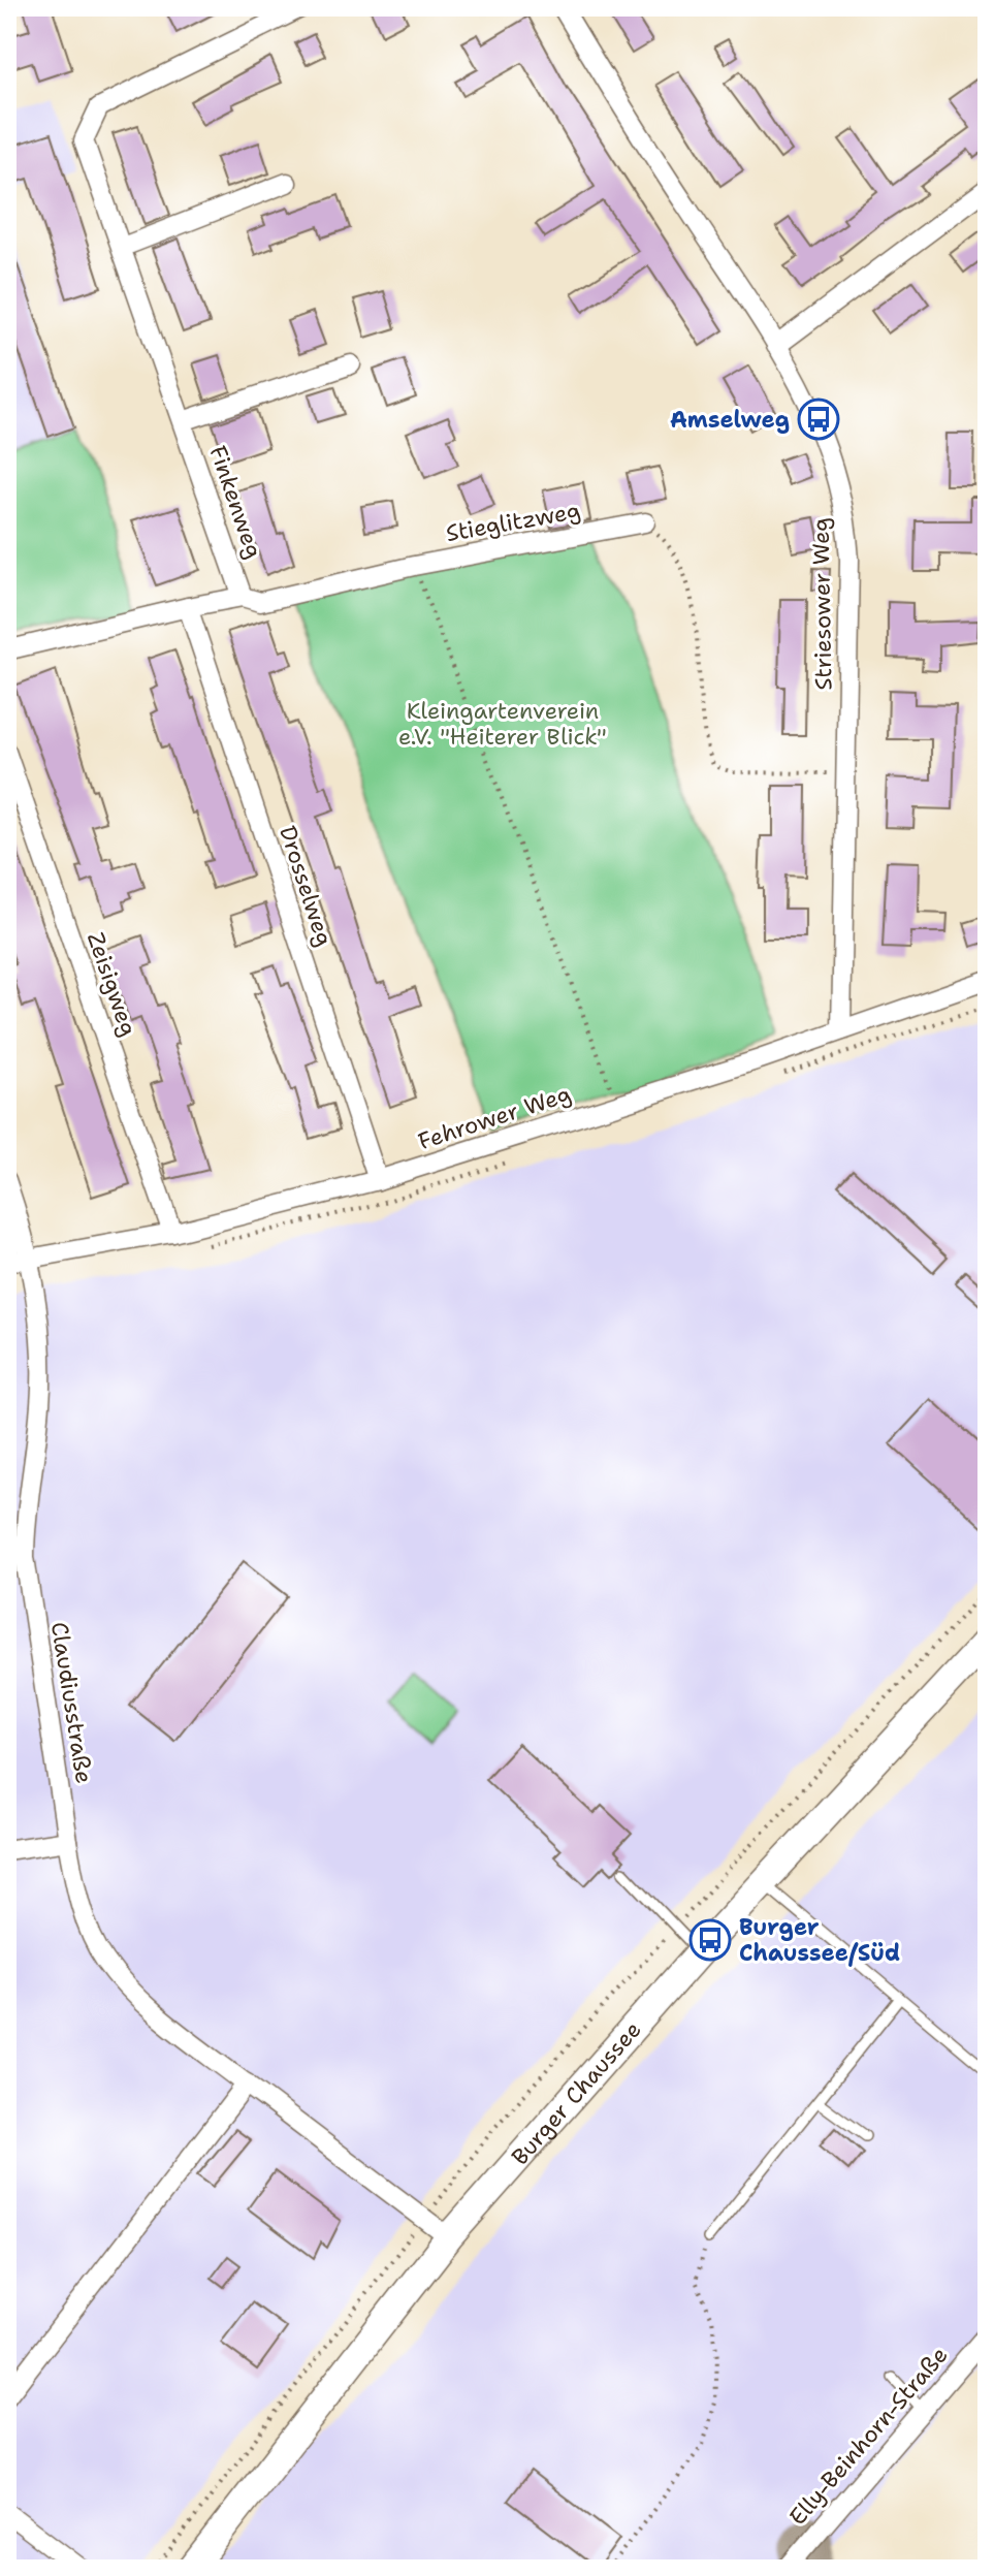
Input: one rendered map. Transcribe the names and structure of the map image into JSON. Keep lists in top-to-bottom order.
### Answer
{
  "streets": {
    "main road": ["Burger Chaussee"],
    "street": [
      "Finkenweg",
      "Stieglitzweg",
      "Striesower Weg",
      "Drosselweg",
      "Zeisigweg",
      "Fehrower Weg",
      "Claudiusstraße",
      "Elly-Beinhorn-Straße"
    ]
  },
  "crossings": [
    ["Finkenweg", "Stieglitzweg"],
    ["Stieglitzweg", "Drosselweg"],
    ["Striesower Weg", "Fehrower Weg"],
    ["Drosselweg", "Fehrower Weg"],
    ["Zeisigweg", "Fehrower Weg"],
    ["Fehrower Weg", "Claudiusstraße"],
    ["Claudiusstraße", "Burger Chaussee"]
  ],
  "parks": ["Kleingartenverein e.V. \"Heiterer Blick\""],
  "places": {
    "bus stop": ["Amselweg", "Burger Chaussee/Süd"]
  }
}
